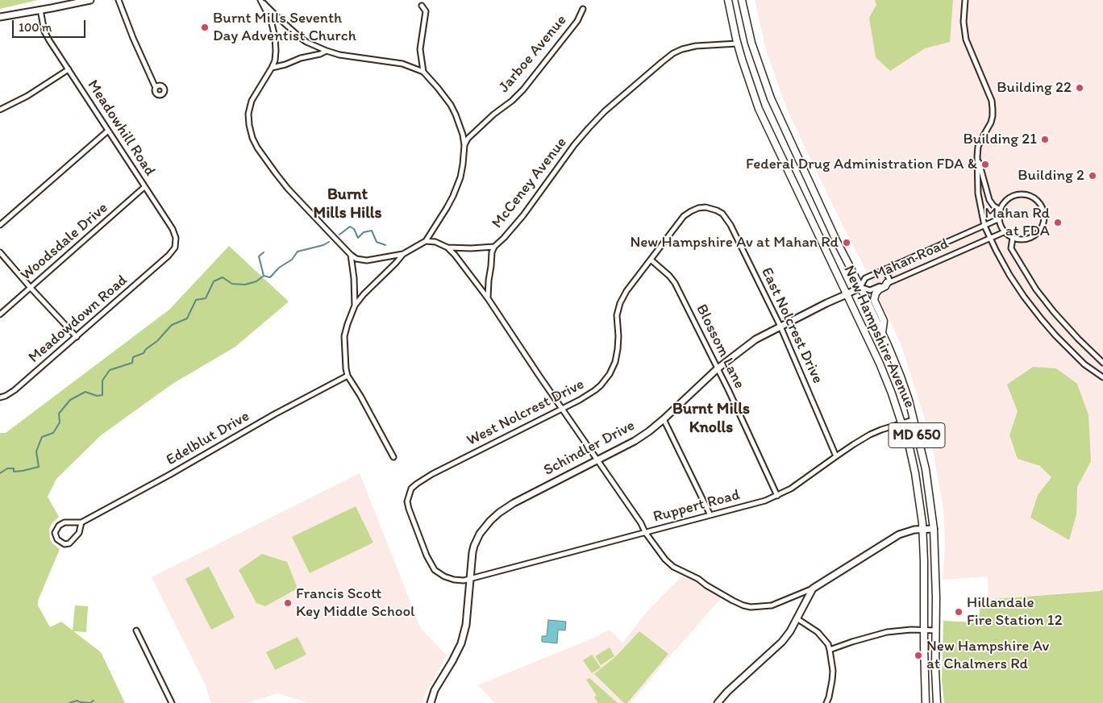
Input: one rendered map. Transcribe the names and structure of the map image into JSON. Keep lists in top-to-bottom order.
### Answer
{
  "streets": {
    "main road": ["New Hampshire Avenue", "MD 650"],
    "street": [
      "Jarboe Avenue",
      "Meadowhill Road",
      "McCeney Avenue",
      "Woodsdale Drive",
      "Mahan Road",
      "Meadowdown Road",
      "East Nolcrest Drive",
      "Blossom Lane",
      "West Nolcrest Drive",
      "Edelblut Drive",
      "Schindler Drive",
      "Ruppert Road"
    ]
  },
  "crossings": [
    ["Meadowhill Road", "Woodsdale Drive"],
    ["Meadowhill Road", "Meadowdown Road"],
    ["McCeney Avenue", "New Hampshire Avenue"],
    ["Mahan Road", "New Hampshire Avenue"],
    ["Mahan Road", "Schindler Drive"],
    ["East Nolcrest Drive", "West Nolcrest Drive"],
    ["East Nolcrest Drive", "Schindler Drive"],
    ["East Nolcrest Drive", "Ruppert Road"],
    ["New Hampshire Avenue", "Schindler Drive"],
    ["New Hampshire Avenue", "Ruppert Road"],
    ["Blossom Lane", "West Nolcrest Drive"],
    ["Blossom Lane", "Schindler Drive"],
    ["Blossom Lane", "Ruppert Road"],
    ["West Nolcrest Drive", "Schindler Drive"],
    ["West Nolcrest Drive", "Ruppert Road"],
    ["Schindler Drive", "Ruppert Road"]
  ],
  "districts": ["Burnt Mills Hills", "Burnt Mills Knolls"],
  "places": [
    "Burnt Mills Seventh Day Adventist Church",
    "Building 22",
    "Building 21",
    "Federal Drug Administration FDA &",
    "Building 2",
    "Mahan Rd at FDA",
    "New Hampshire Av at Mahan Rd",
    "Francis Scott Key Middle School",
    "Hillandale Fire Station 12",
    "New Hampshire Av at Chalmers Rd"
  ],
  "scale_bar": "100 m"
}
